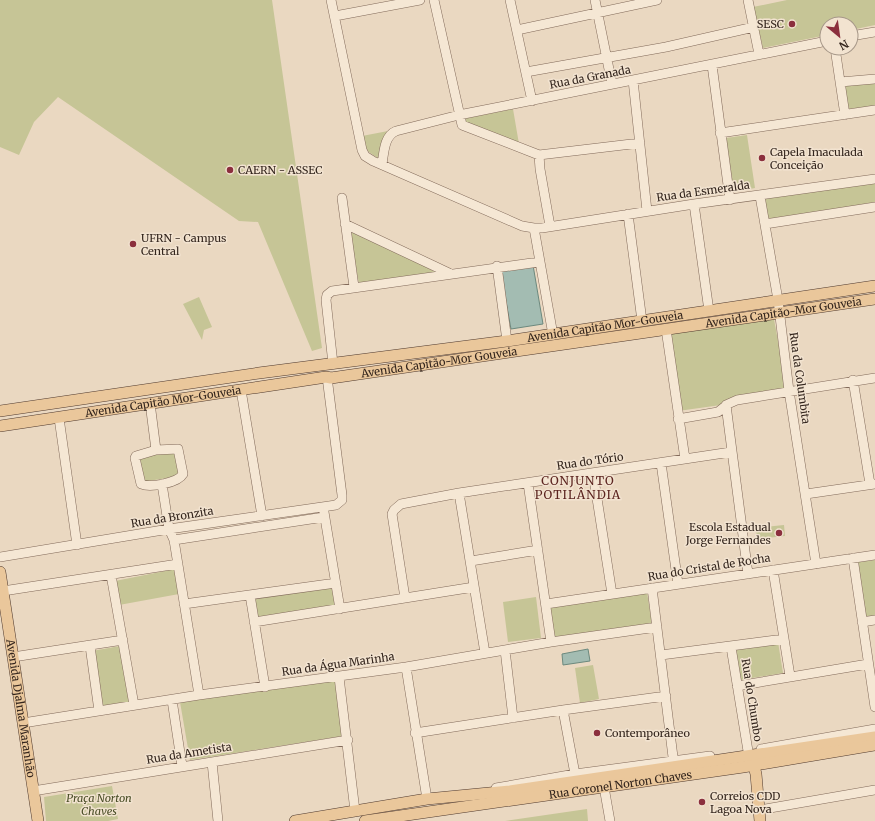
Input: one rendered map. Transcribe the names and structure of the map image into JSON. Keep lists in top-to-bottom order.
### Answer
{
  "streets": {
    "main road": [
      "Avenida Capitão-Mor Gouveia",
      "Avenida Capitão Mor-Gouveia",
      "Avenida Djalma Maranhão",
      "Rua Coronel Norton Chaves"
    ],
    "street": [
      "Rua da Granada",
      "Rua da Esmeralda",
      "Rua da Columbita",
      "Rua do Tório",
      "Rua da Bronzita",
      "Rua do Cristal de Rocha",
      "Rua da Água Marinha",
      "Rua do Chumbo",
      "Rua da Ametista"
    ]
  },
  "crossings": [
    ["Rua da Esmeralda", "Rua da Columbita"],
    ["Avenida Capitão-Mor Gouveia", "Avenida Capitão Mor-Gouveia"],
    ["Avenida Capitão-Mor Gouveia", "Rua da Columbita"],
    ["Avenida Capitão Mor-Gouveia", "Rua da Columbita"],
    ["Avenida Capitão Mor-Gouveia", "Rua da Bronzita"],
    ["Rua da Columbita", "Rua do Cristal de Rocha"],
    ["Rua da Água Marinha", "Avenida Djalma Maranhão"],
    ["Rua do Chumbo", "Rua Coronel Norton Chaves"],
    ["Avenida Djalma Maranhão", "Rua da Ametista"]
  ],
  "districts": ["CONJUNTO POTILÂNDIA"],
  "parks": ["Praça Norton Chaves"],
  "places": [
    "SESC",
    "Capela Imaculada Conceição",
    "CAERN - ASSEC",
    "UFRN - Campus Central",
    "Escola Estadual Jorge Fernandes",
    "Contemporâneo",
    "Correios CDD Lagoa Nova"
  ],
  "north": "bottom right"
}
